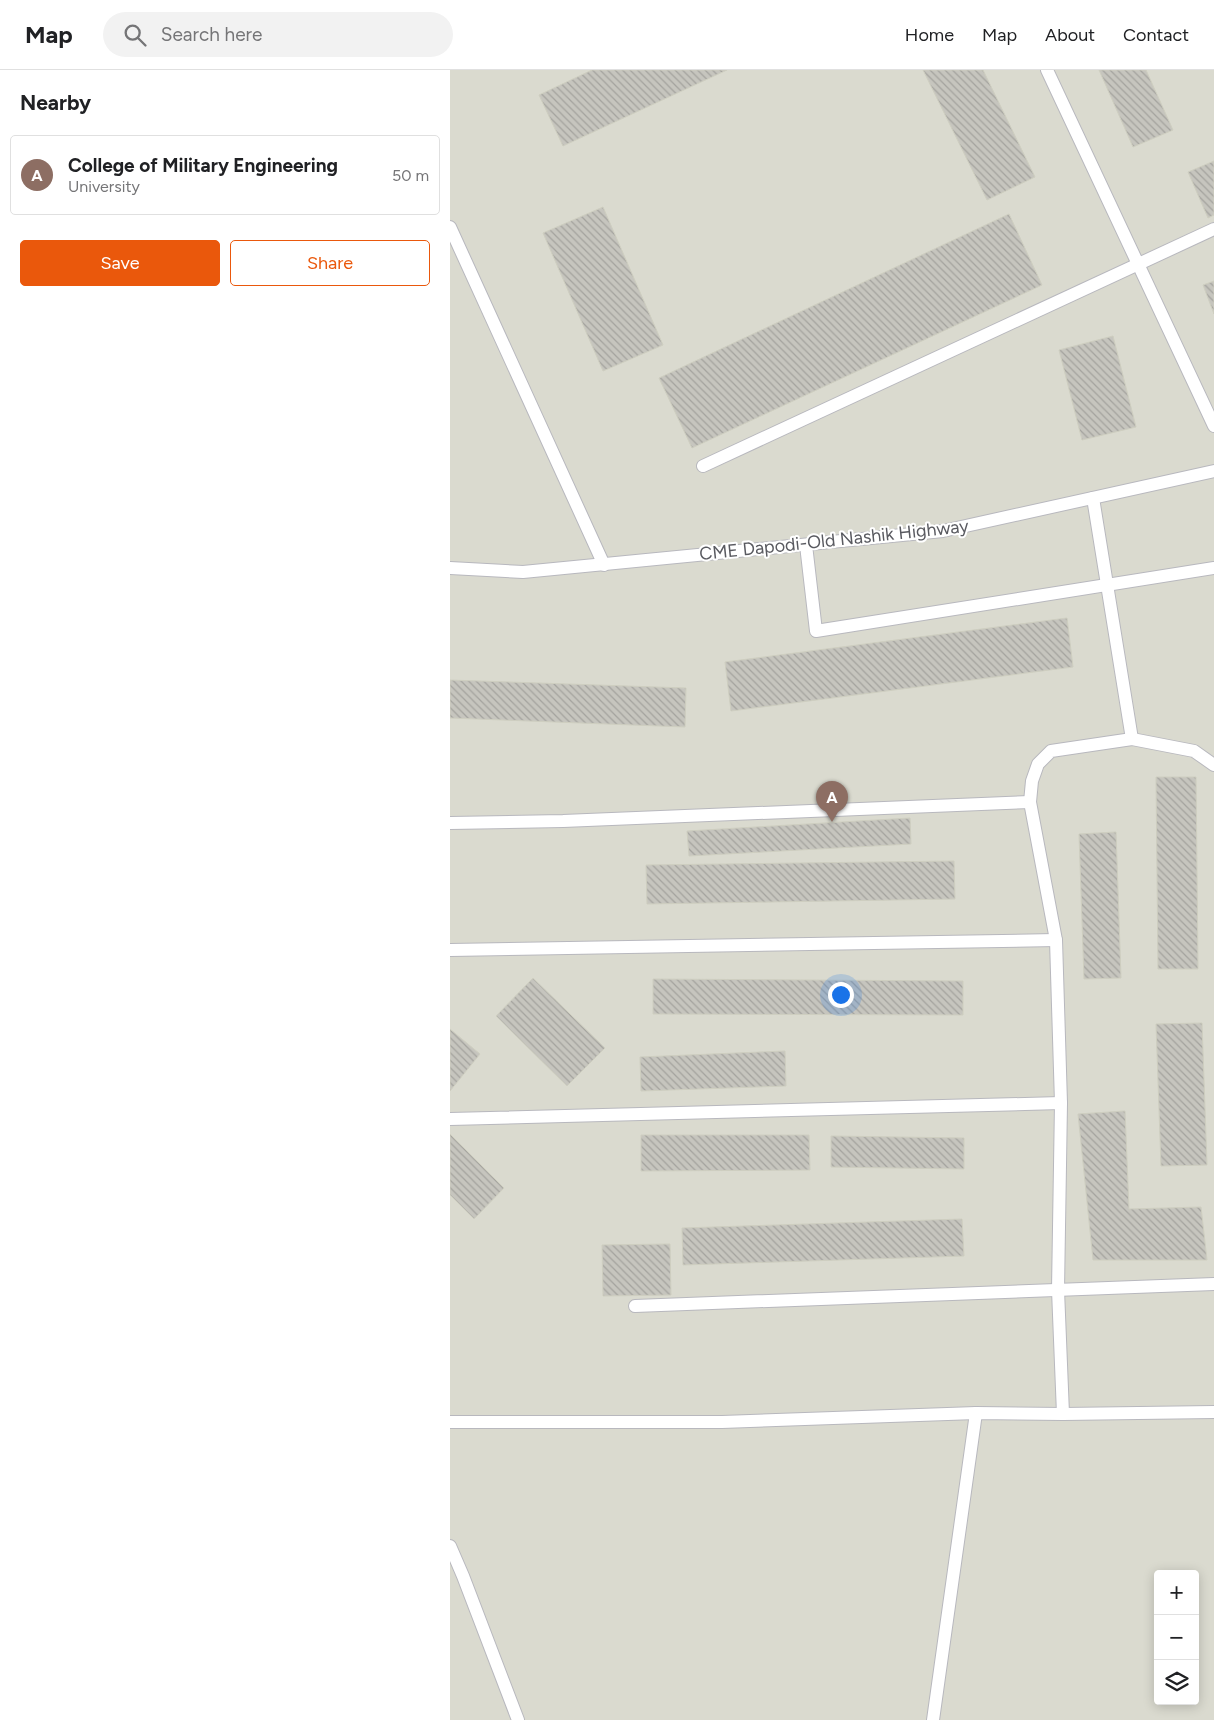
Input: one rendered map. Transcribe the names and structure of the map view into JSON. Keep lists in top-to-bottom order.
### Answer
{
  "streets": {
    "lane": ["CME Dapodi-Old Nashik Highway"]
  },
  "page": {
    "header": "Map",
    "search": "Search here",
    "nav": [
      "Home",
      "Map",
      "About",
      "Contact"
    ],
    "heading": "Nearby",
    "list": [
      {
        "mark": "A",
        "name": "College of Military Engineering",
        "note": "University",
        "value": "50 m"
      }
    ],
    "buttons": ["Save", "Share"],
    "pins": "A",
    "map_buttons": ["+", "−"]
  }
}
